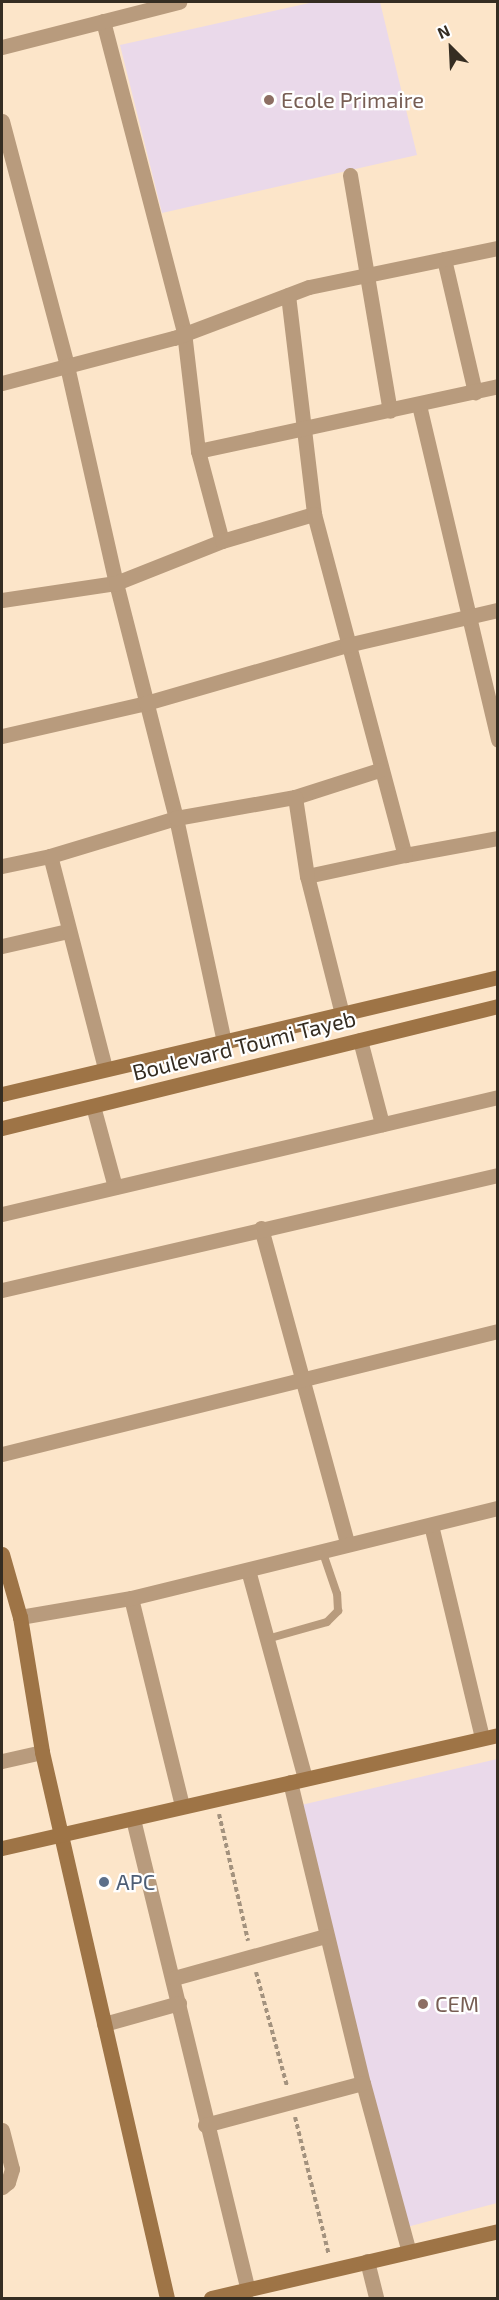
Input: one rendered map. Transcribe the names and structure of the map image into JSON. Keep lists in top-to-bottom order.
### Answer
{
  "streets": {
    "street": ["Boulevard Toumi Tayeb"]
  },
  "places": ["Ecole Primaire", "APC", "CEM"],
  "north": "top left"
}
